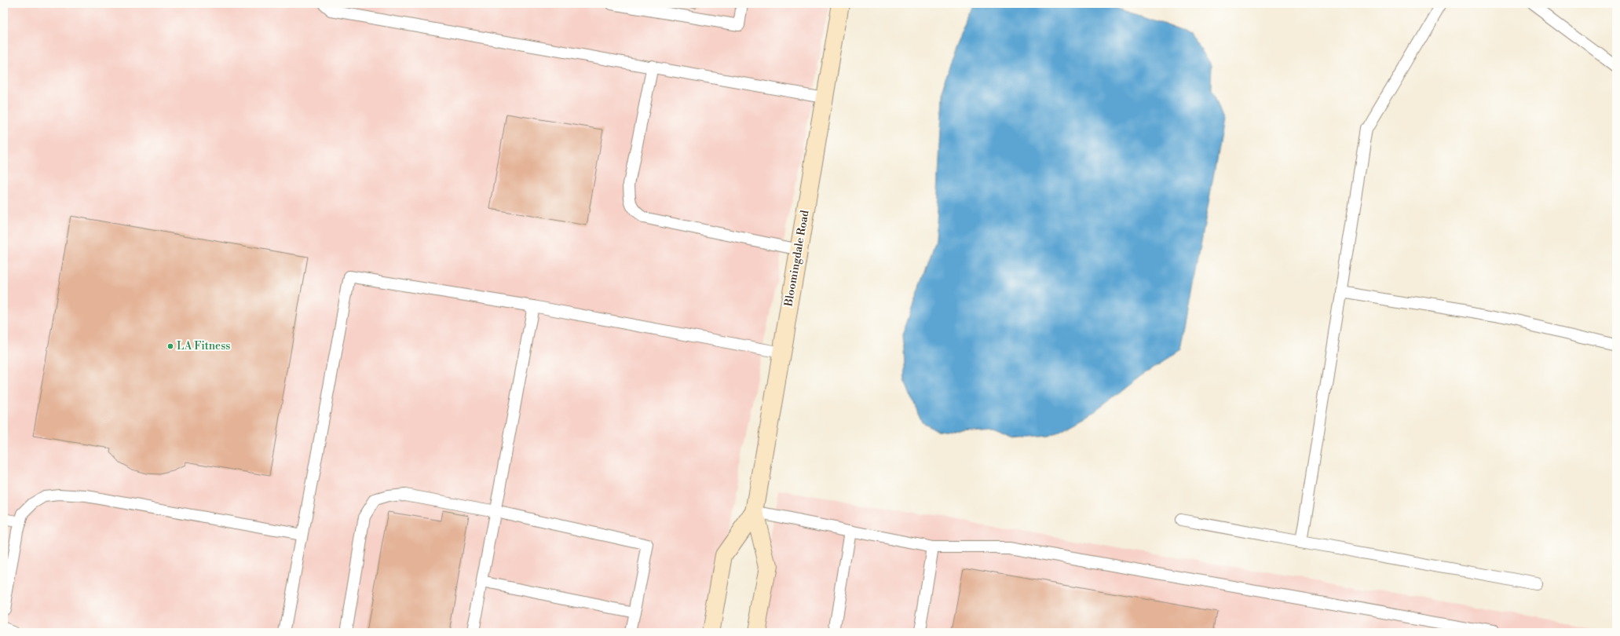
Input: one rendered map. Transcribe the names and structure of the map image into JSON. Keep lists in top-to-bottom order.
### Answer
{
  "streets": {
    "main road": ["Bloomingdale Road"]
  },
  "places": ["LA Fitness"]
}
